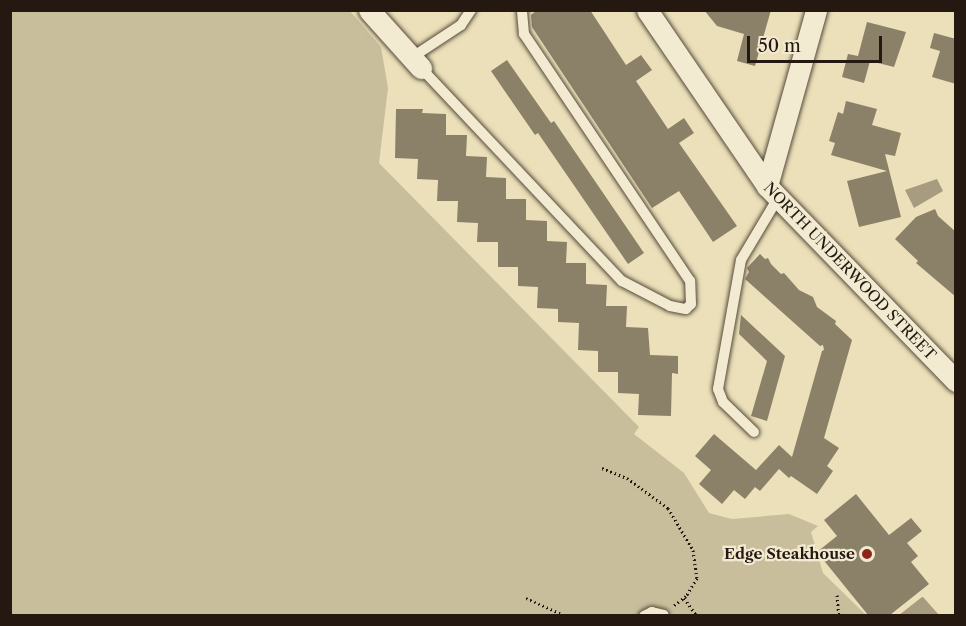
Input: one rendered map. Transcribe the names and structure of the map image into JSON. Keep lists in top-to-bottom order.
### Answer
{
  "streets": {
    "street": ["NORTH UNDERWOOD STREET"]
  },
  "places": ["Edge Steakhouse"],
  "scale_bar": "50 m"
}
